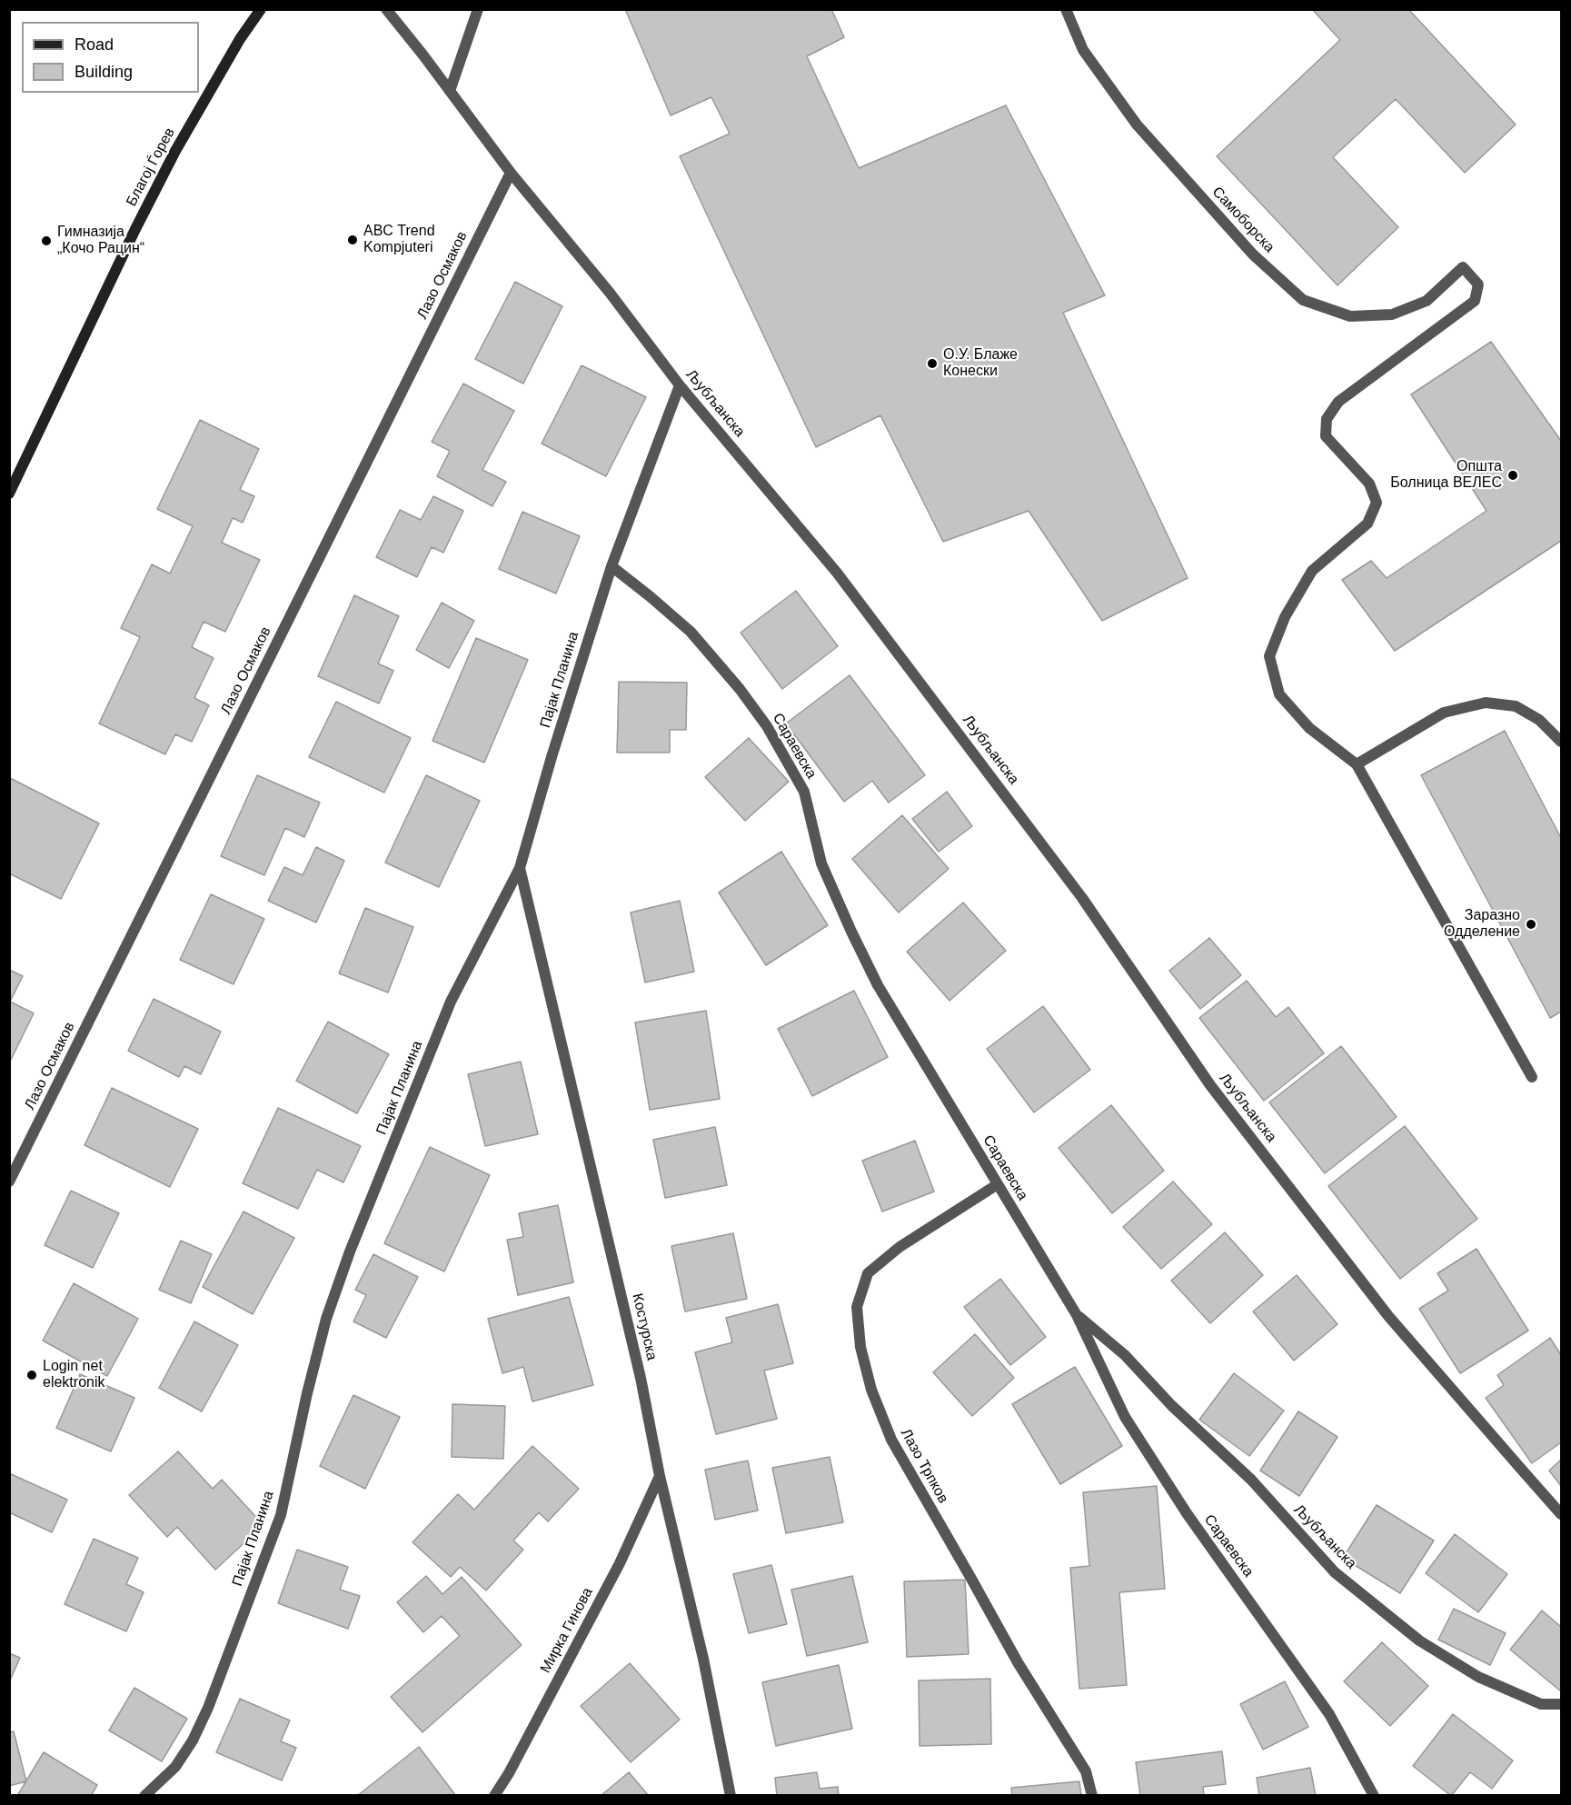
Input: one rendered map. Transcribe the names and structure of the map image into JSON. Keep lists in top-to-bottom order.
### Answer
{
  "streets": {
    "main road": ["Благој Ѓорев"],
    "street": [
      "Самоборска",
      "Лазо Осмаков",
      "Љубљанска",
      "Пајак Планина",
      "Сараевска",
      "Костурска",
      "Лазо Трпков",
      "Мирка Гинова"
    ]
  },
  "crossings": [
    ["Лазо Осмаков", "Љубљанска"],
    ["Љубљанска", "Пајак Планина"],
    ["Љубљанска", "Сараевска"],
    ["Пајак Планина", "Сараевска"],
    ["Пајак Планина", "Костурска"],
    ["Сараевска", "Лазо Трпков"],
    ["Костурска", "Мирка Гинова"]
  ],
  "places": [
    "ABC Trend Kompjuteri",
    "Гимназија „Кочо Рацин“",
    "О.У. Блаже Конески",
    "Општа Болница ВЕЛЕС",
    "Заразно Одделение",
    "Login net elektronik"
  ],
  "legend": ["Road", "Building"]
}
